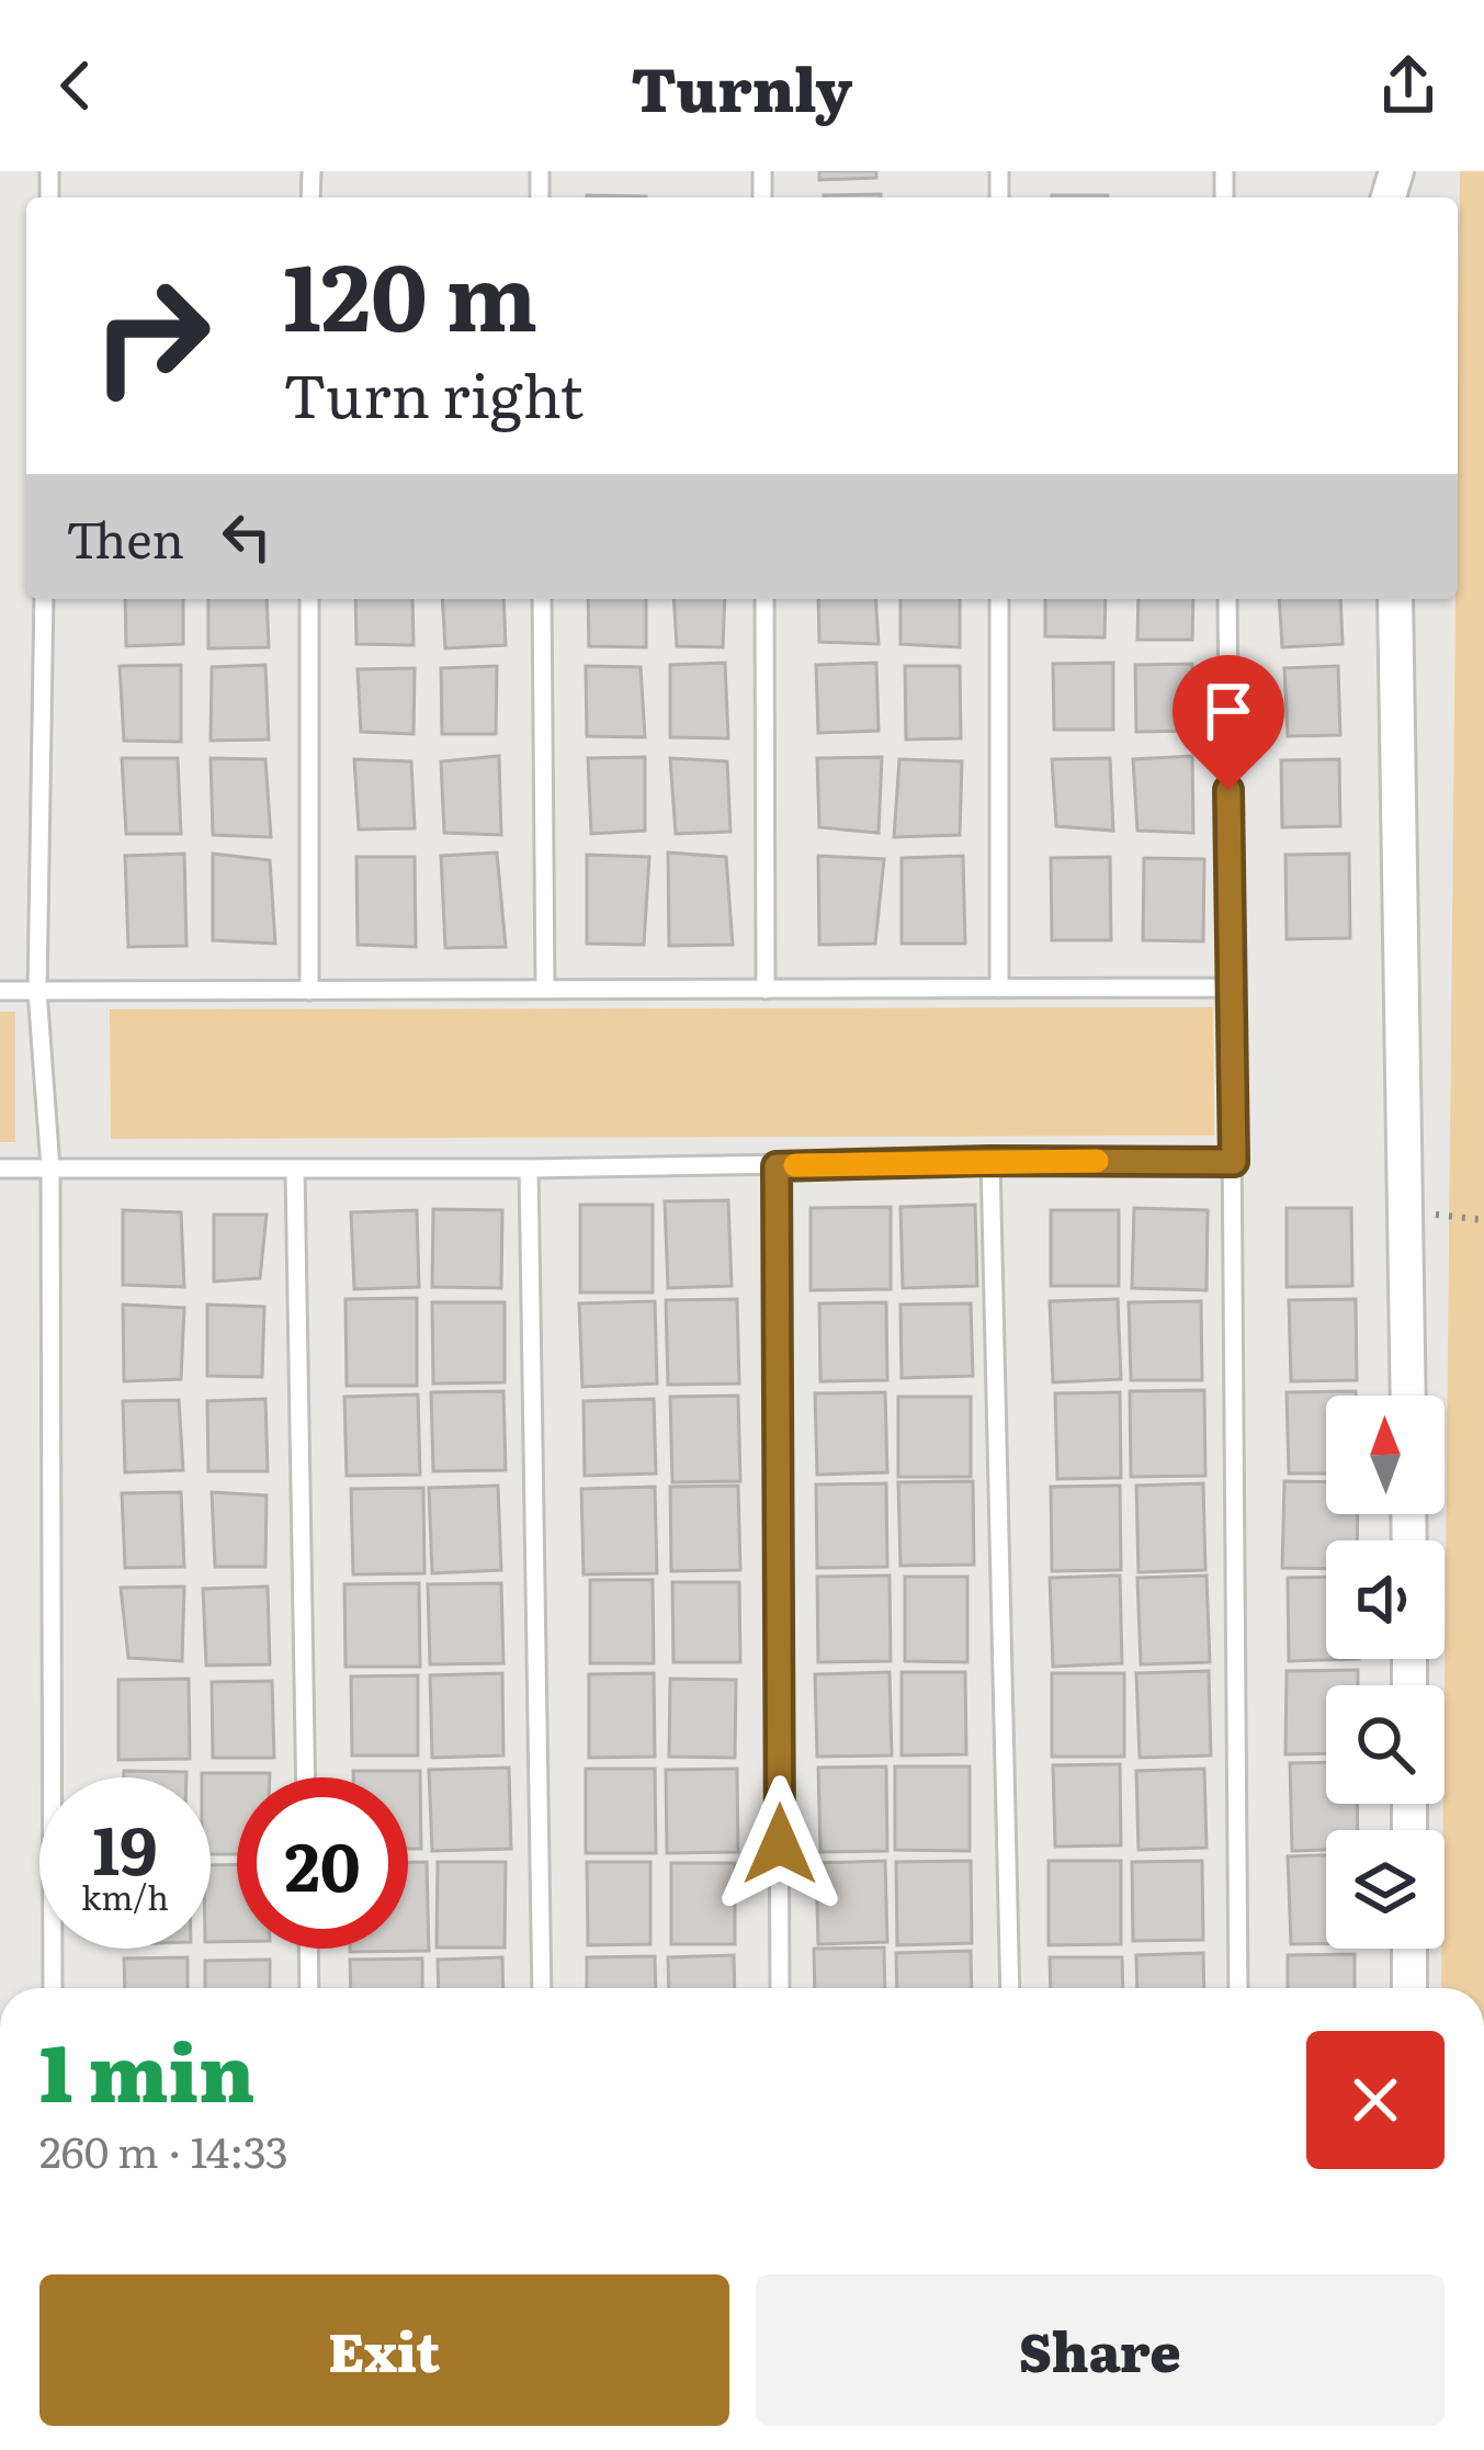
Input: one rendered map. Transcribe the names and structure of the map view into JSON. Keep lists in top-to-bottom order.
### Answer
{
  "north": "top",
  "page": {
    "header": "Turnly",
    "turn": ["120 m", "Turn right"],
    "then": "Then",
    "speed": "19 km/h",
    "limit": "20",
    "heading": ["1 min", "260 m · 14:33"],
    "buttons": ["Exit", "Share"]
  }
}
